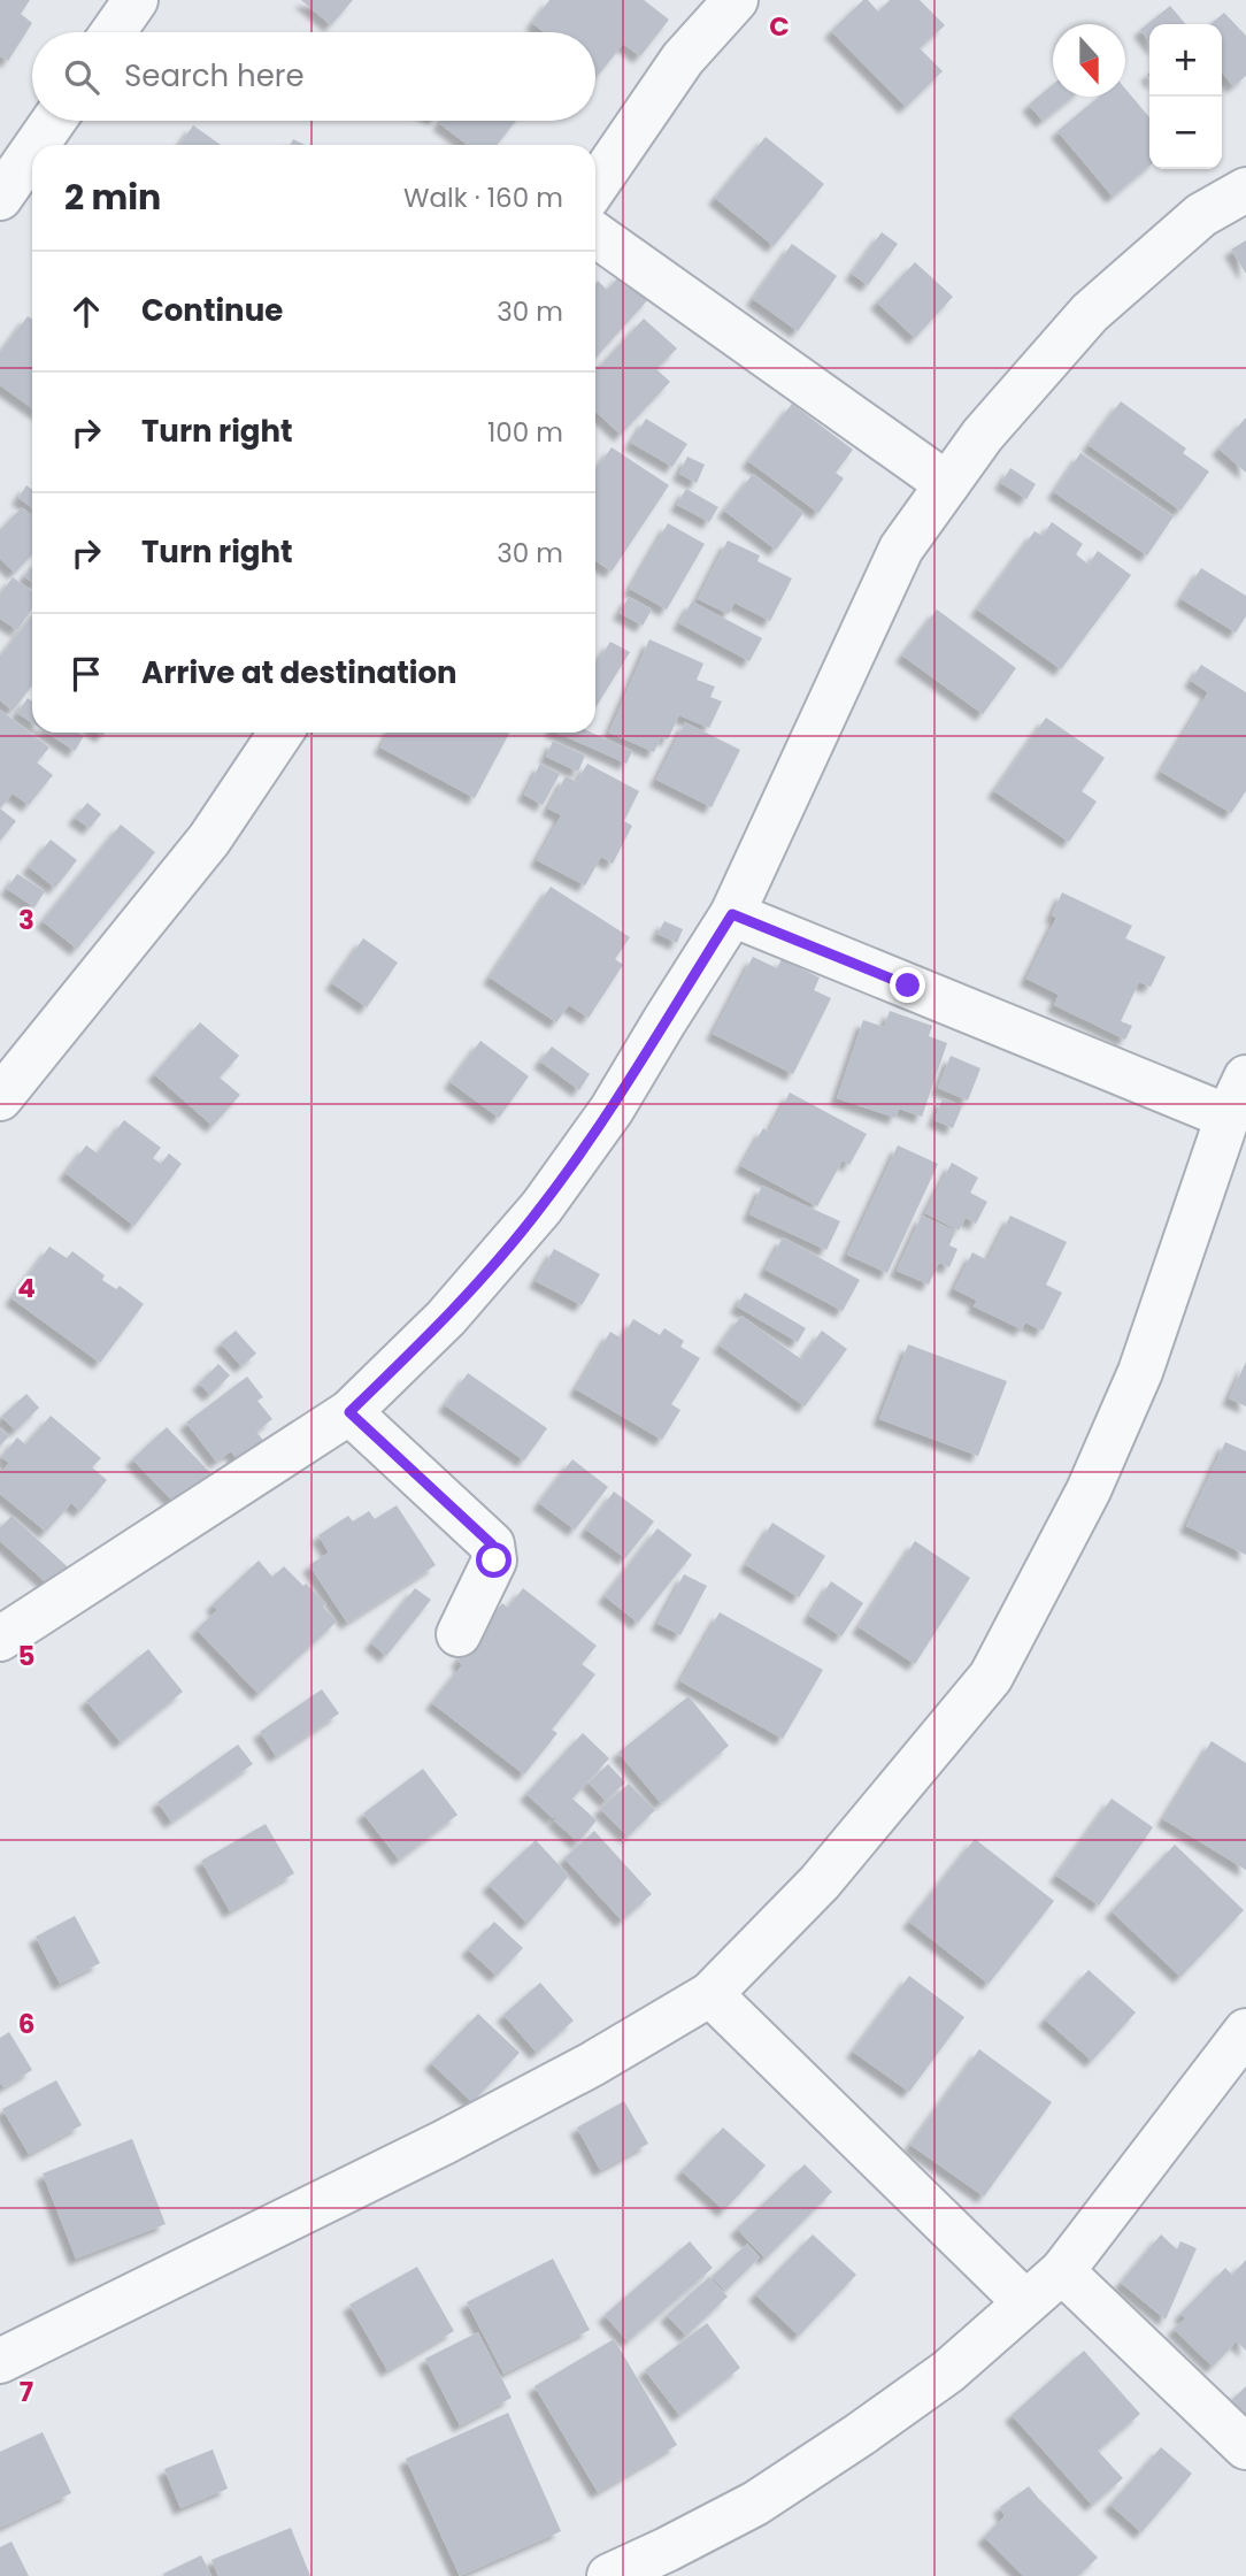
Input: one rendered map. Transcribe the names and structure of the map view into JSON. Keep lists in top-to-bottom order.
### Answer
{
  "north": "bottom",
  "page": {
    "map_buttons": ["+", "−"],
    "search": "Search here",
    "heading": ["2 min", "Walk · 160 m"],
    "list": [
      ["Continue", "30 m"],
      ["Turn right", "100 m"],
      ["Turn right", "30 m"],
      "Arrive at destination"
    ]
  },
  "grid": {
    "columns": ["C"],
    "rows": [
      "3",
      "4",
      "5",
      "6",
      "7"
    ]
  }
}
